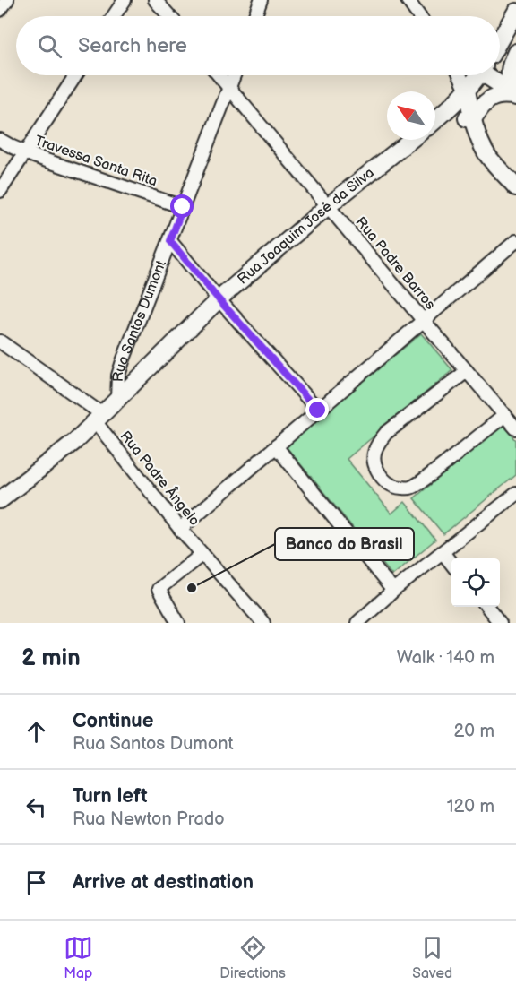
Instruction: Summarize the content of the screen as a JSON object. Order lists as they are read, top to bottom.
{
  "streets": {
    "main road": ["Rua Joaquim José da Silva"],
    "street": [
      "Travessa Santa Rita",
      "Rua Padre Barros",
      "Rua Santos Dumont",
      "Rua Padre Ângelo"
    ]
  },
  "crossings": [
    ["Travessa Santa Rita", "Rua Santos Dumont"],
    ["Rua Joaquim José da Silva", "Rua Padre Barros"],
    ["Rua Joaquim José da Silva", "Rua Santos Dumont"],
    ["Rua Joaquim José da Silva", "Rua Padre Ângelo"],
    ["Rua Padre Barros", "Rua Santos Dumont"]
  ],
  "places": ["Banco do Brasil"],
  "north": "top left",
  "page": {
    "search": "Search here",
    "heading": ["2 min", "Walk · 140 m"],
    "list": [
      ["Continue", "Rua Santos Dumont", "20 m"],
      ["Turn left", "Rua Newton Prado", "120 m"],
      "Arrive at destination"
    ],
    "nav": ["Map", "Directions", "Saved"]
  }
}
